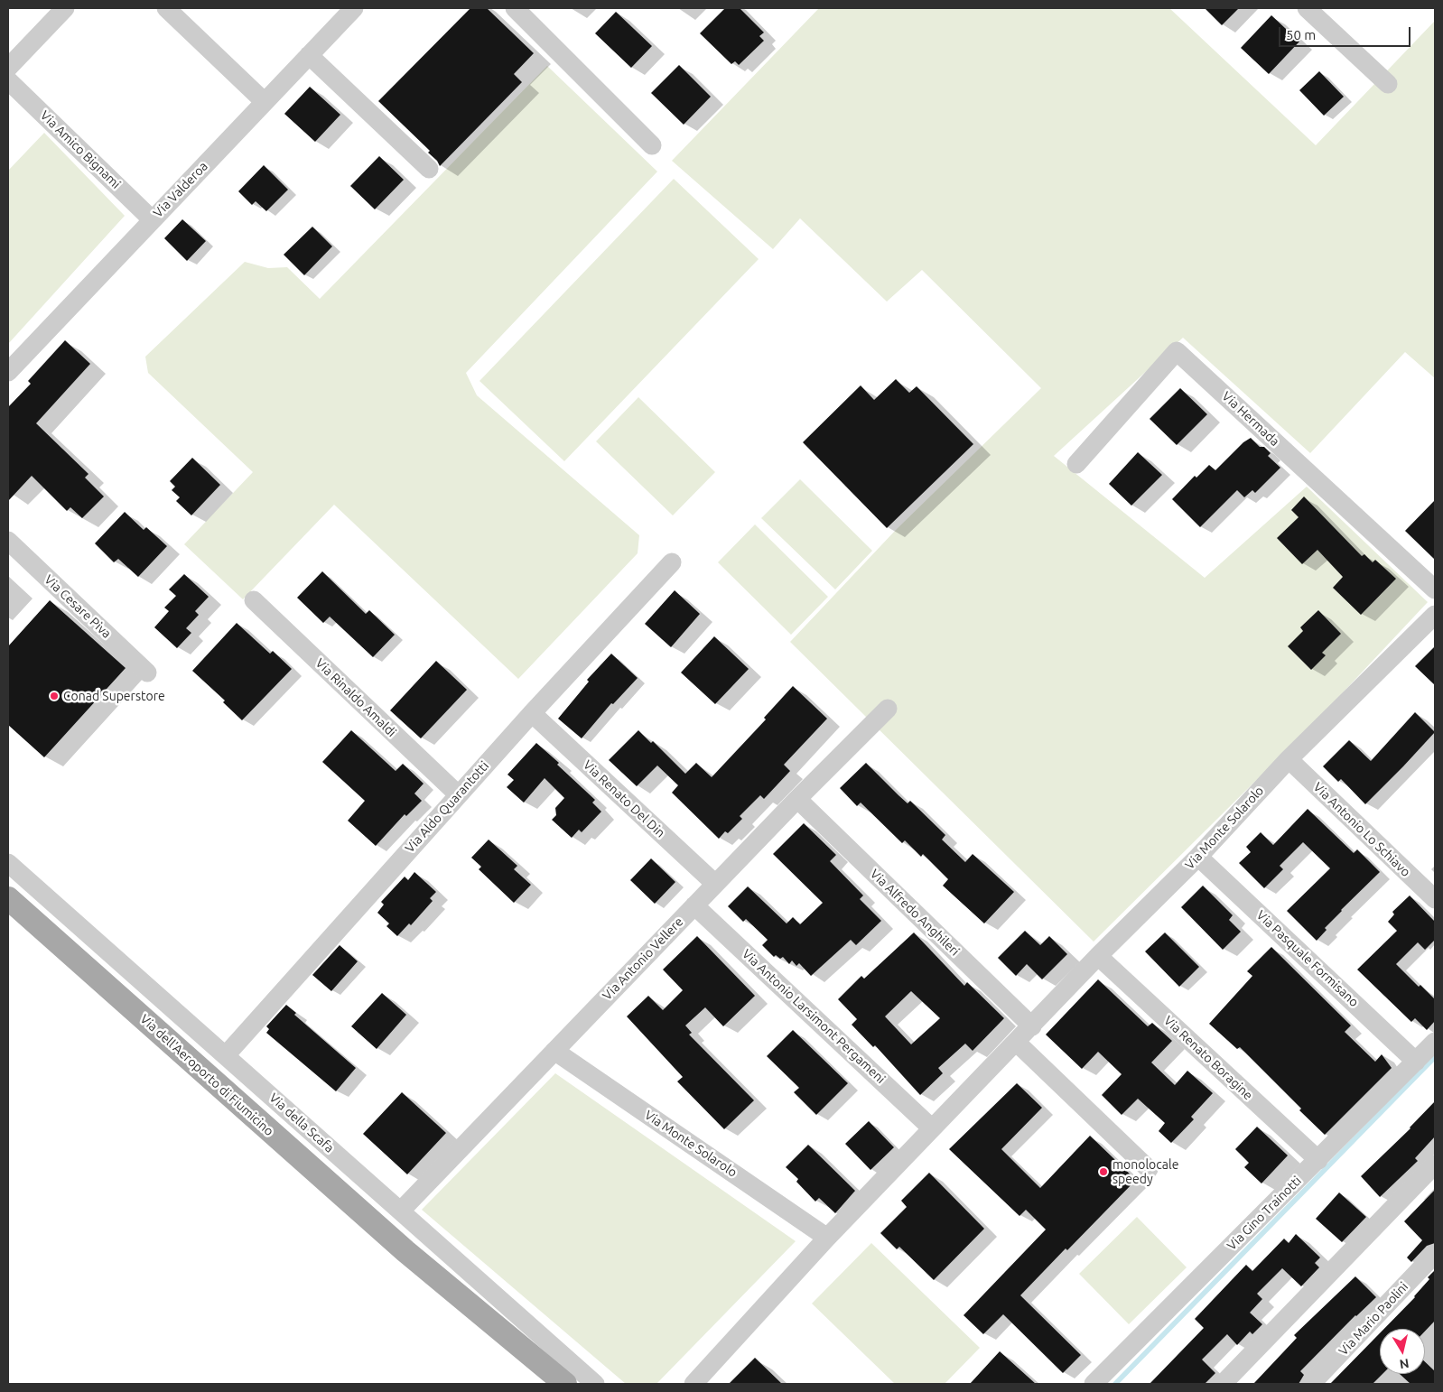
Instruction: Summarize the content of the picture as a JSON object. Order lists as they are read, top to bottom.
{
  "streets": {
    "main road": ["Via dell'Aeroporto di Fiumicino"],
    "street": [
      "Via Amico Bignami",
      "Via Valderoa",
      "Via Hermada",
      "Via Cesare Piva",
      "Via Rinaldo Amaldi",
      "Via Renato Del Din",
      "Via Aldo Quarantotti",
      "Via Monte Solarolo",
      "Via Antonio Lo Schiavo",
      "Via Alfredo Anghileri",
      "Via Antonio Vellere",
      "Via Pasquale Formisano",
      "Via Antonio Larsimont Pergameni",
      "Via Renato Boragine",
      "Via della Scafa",
      "Via Gino Trainotti",
      "Via Mario Paolini"
    ]
  },
  "crossings": [
    ["Via Amico Bignami", "Via Valderoa"],
    ["Via Rinaldo Amaldi", "Via Aldo Quarantotti"],
    ["Via Renato Del Din", "Via Aldo Quarantotti"],
    ["Via Renato Del Din", "Via Antonio Vellere"],
    ["Via Aldo Quarantotti", "Via della Scafa"],
    ["Via Monte Solarolo", "Via Antonio Lo Schiavo"],
    ["Via Monte Solarolo", "Via Alfredo Anghileri"],
    ["Via Monte Solarolo", "Via Antonio Vellere"],
    ["Via Monte Solarolo", "Via Pasquale Formisano"],
    ["Via Monte Solarolo", "Via Antonio Larsimont Pergameni"],
    ["Via Monte Solarolo", "Via Renato Boragine"],
    ["Via Alfredo Anghileri", "Via Antonio Vellere"],
    ["Via Antonio Vellere", "Via Antonio Larsimont Pergameni"],
    ["Via Antonio Vellere", "Via della Scafa"],
    ["Via Pasquale Formisano", "Via Gino Trainotti"],
    ["Via Renato Boragine", "Via Gino Trainotti"]
  ],
  "places": ["Conad Superstore", "monolocale speedy"],
  "scale_bar": "50 m",
  "north": "bottom"
}
